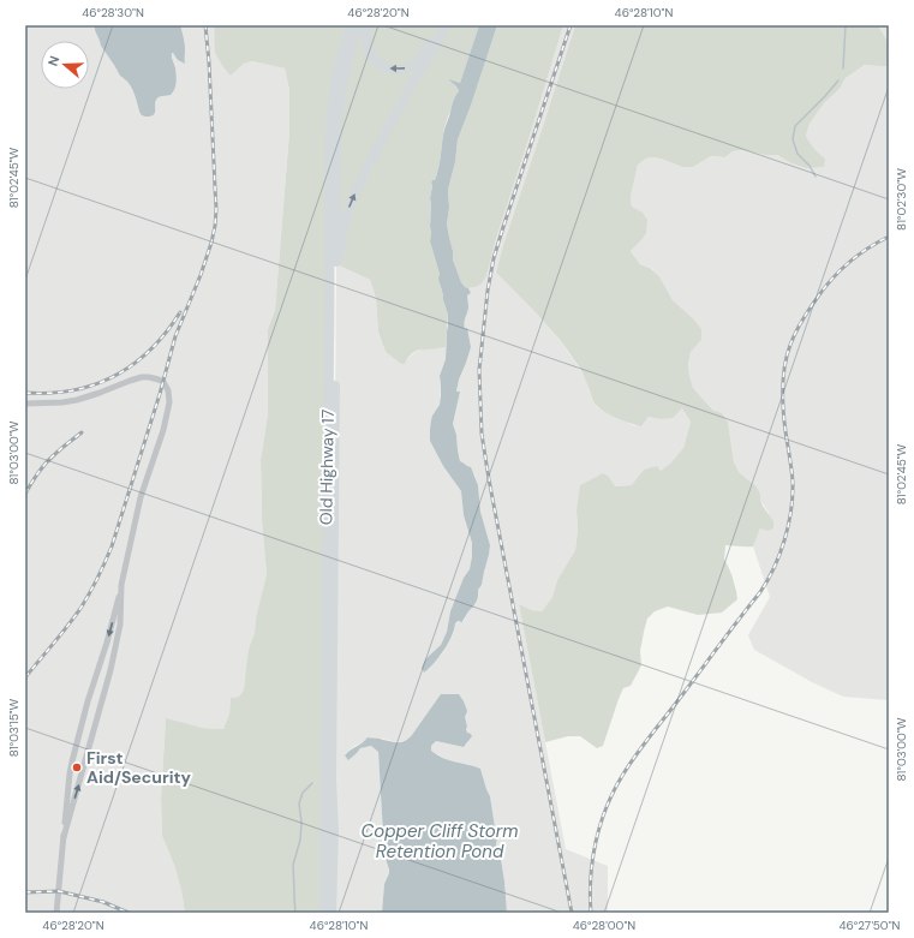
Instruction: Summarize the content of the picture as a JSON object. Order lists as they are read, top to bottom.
{
  "streets": {
    "main road": ["Old Highway 17"]
  },
  "water": ["Copper Cliff Storm Retention Pond"],
  "places": ["First Aid/Security"],
  "north": "left",
  "coordinates": [
    "46°28'30\"N",
    "46°28'20\"N",
    "46°28'10\"N",
    "81°02'45\"W",
    "81°02'30\"W",
    "81°03'00\"W",
    "81°03'15\"W",
    "46°28'00\"N",
    "46°27'50\"N"
  ]
}
